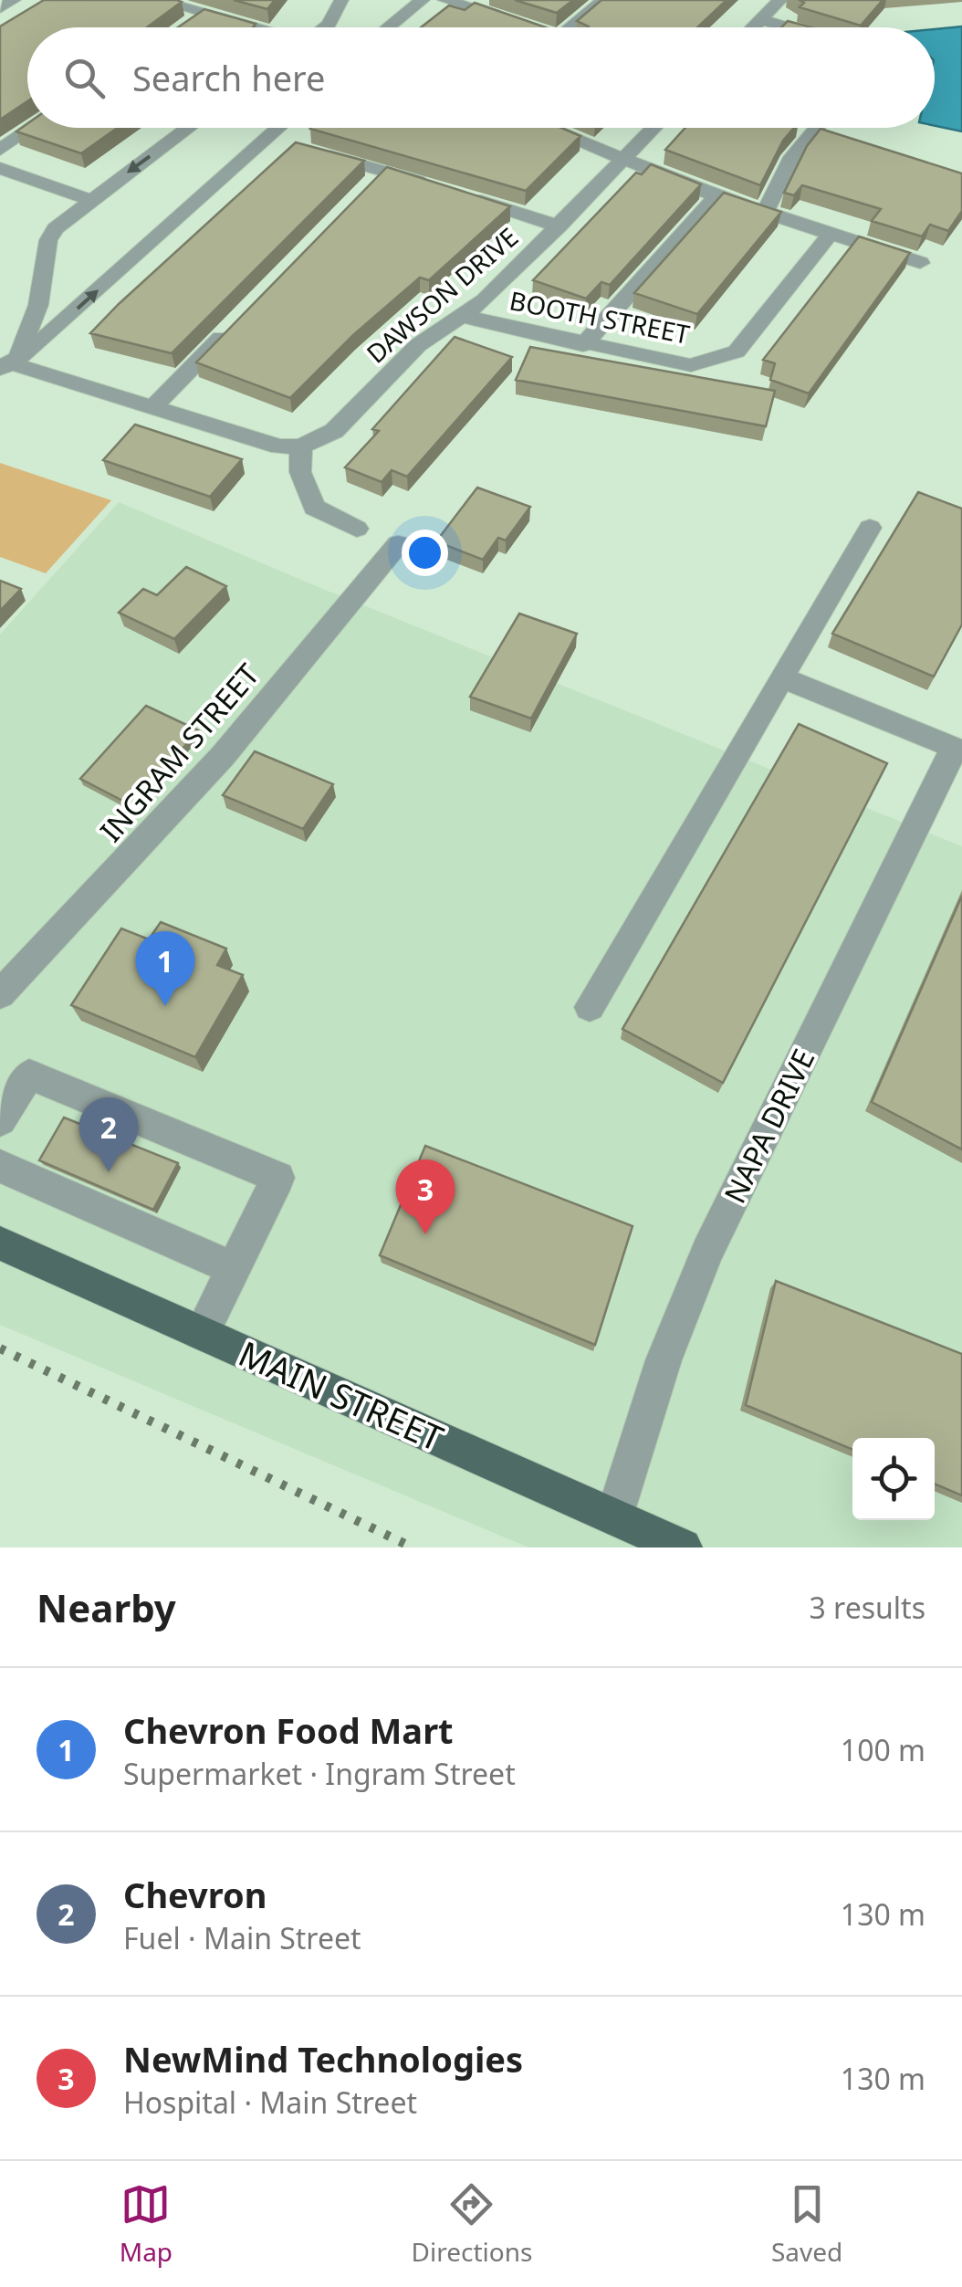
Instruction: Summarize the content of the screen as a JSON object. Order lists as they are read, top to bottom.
{
  "streets": {
    "main road": ["MAIN STREET"],
    "street": [
      "DAWSON DRIVE",
      "BOOTH STREET",
      "INGRAM STREET",
      "NAPA DRIVE"
    ]
  },
  "crossings": [
    ["DAWSON DRIVE", "BOOTH STREET"],
    ["NAPA DRIVE", "MAIN STREET"]
  ],
  "page": {
    "search": "Search here",
    "pins": ["1", "2", "3"],
    "heading": ["Nearby", "3 results"],
    "list": [
      {
        "mark": "1",
        "name": "Chevron Food Mart",
        "note": "Supermarket · Ingram Street",
        "value": "100 m"
      },
      {
        "mark": "2",
        "name": "Chevron",
        "note": "Fuel · Main Street",
        "value": "130 m"
      },
      {
        "mark": "3",
        "name": "NewMind Technologies",
        "note": "Hospital · Main Street",
        "value": "130 m"
      }
    ],
    "nav": ["Map", "Directions", "Saved"]
  }
}
